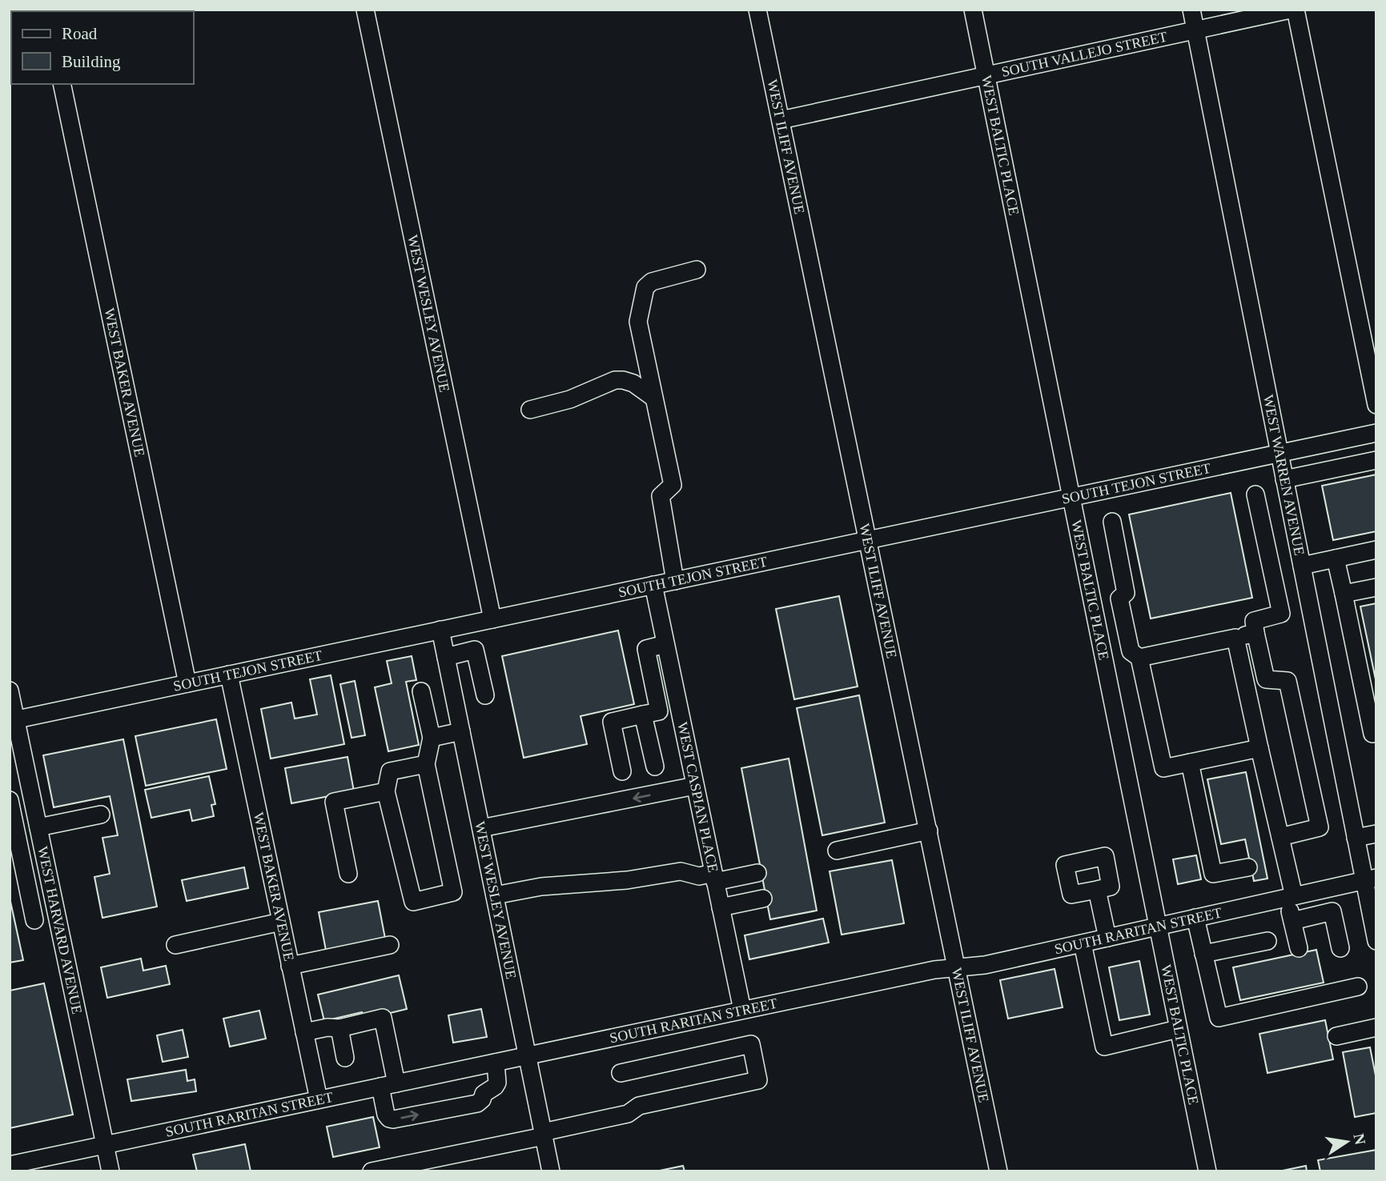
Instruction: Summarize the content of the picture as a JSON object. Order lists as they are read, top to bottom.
{
  "streets": {
    "street": [
      "SOUTH VALLEJO STREET",
      "WEST BALTIC PLACE",
      "WEST ILIFF AVENUE",
      "WEST WESLEY AVENUE",
      "WEST BAKER AVENUE",
      "WEST WARREN AVENUE",
      "SOUTH TEJON STREET",
      "WEST CASPIAN PLACE",
      "WEST HARVARD AVENUE",
      "SOUTH RARITAN STREET"
    ]
  },
  "crossings": [
    ["SOUTH VALLEJO STREET", "WEST BALTIC PLACE"],
    ["SOUTH VALLEJO STREET", "WEST ILIFF AVENUE"],
    ["SOUTH VALLEJO STREET", "WEST WARREN AVENUE"],
    ["WEST BALTIC PLACE", "SOUTH TEJON STREET"],
    ["WEST BALTIC PLACE", "SOUTH RARITAN STREET"],
    ["WEST ILIFF AVENUE", "SOUTH TEJON STREET"],
    ["WEST ILIFF AVENUE", "SOUTH RARITAN STREET"],
    ["WEST WESLEY AVENUE", "SOUTH TEJON STREET"],
    ["WEST WESLEY AVENUE", "SOUTH RARITAN STREET"],
    ["WEST BAKER AVENUE", "SOUTH TEJON STREET"],
    ["WEST BAKER AVENUE", "SOUTH RARITAN STREET"],
    ["WEST WARREN AVENUE", "SOUTH TEJON STREET"],
    ["WEST WARREN AVENUE", "SOUTH RARITAN STREET"],
    ["SOUTH TEJON STREET", "WEST CASPIAN PLACE"],
    ["SOUTH TEJON STREET", "WEST HARVARD AVENUE"],
    ["WEST CASPIAN PLACE", "SOUTH RARITAN STREET"],
    ["WEST HARVARD AVENUE", "SOUTH RARITAN STREET"]
  ],
  "legend": ["Road", "Building"],
  "north": "right"
}
